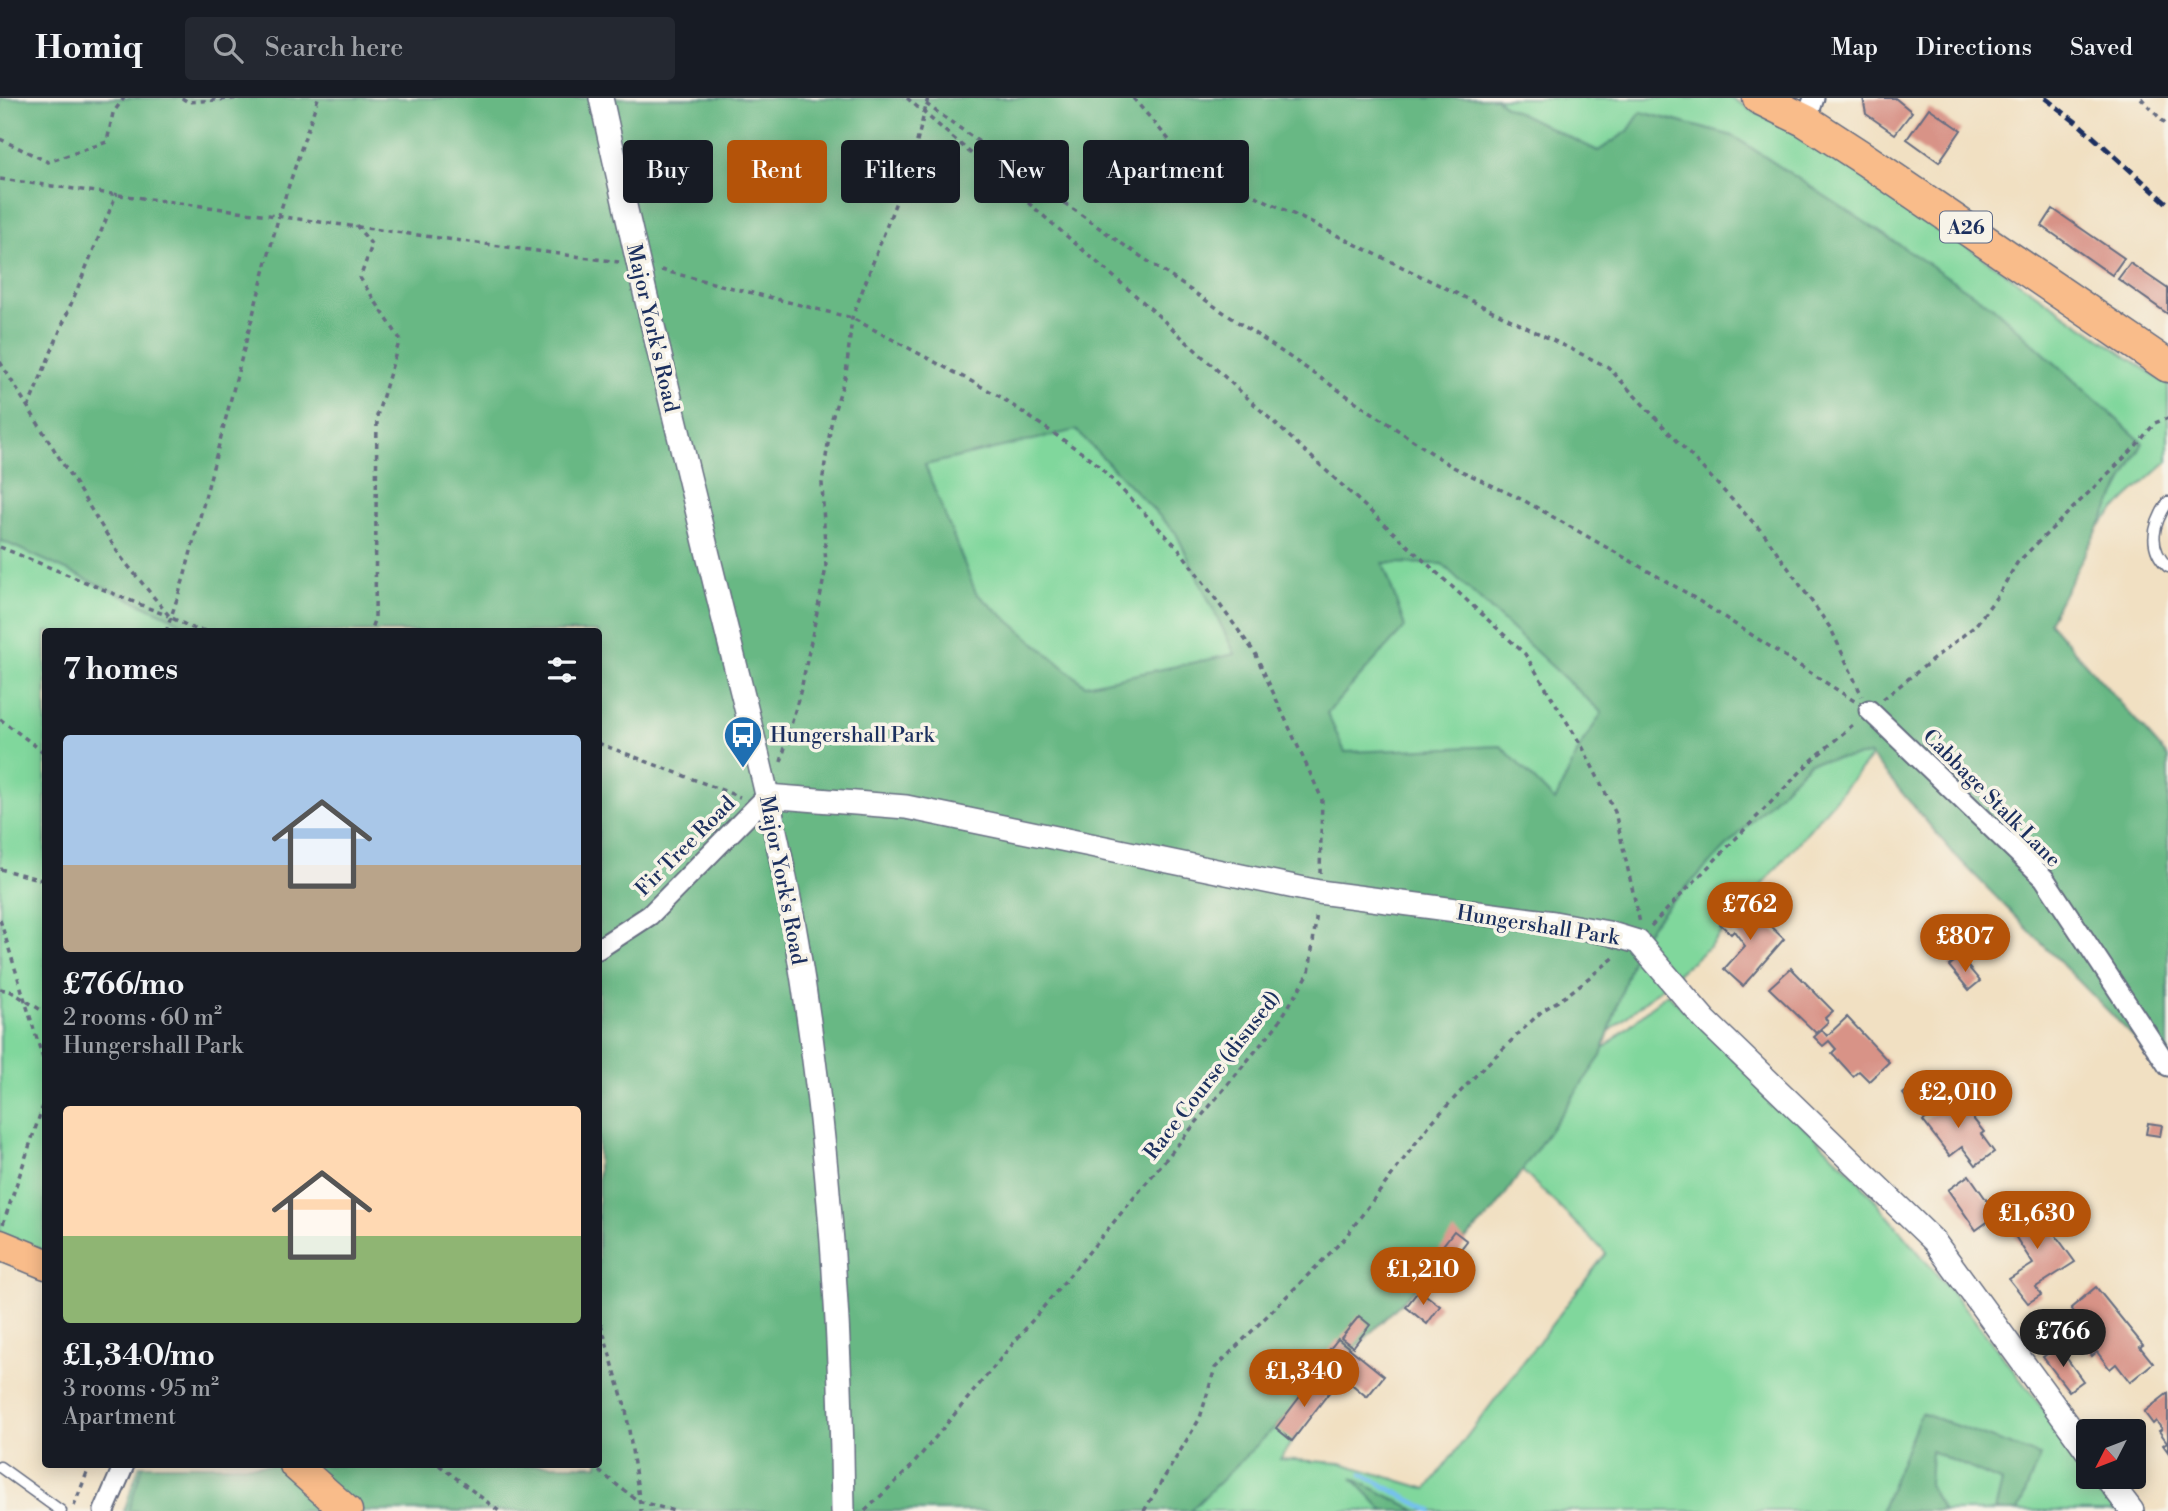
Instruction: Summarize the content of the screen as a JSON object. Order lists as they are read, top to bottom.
{
  "streets": {
    "highway": ["A26"],
    "street": [
      "Major York's Road",
      "Cabbage Stalk Lane",
      "Fir Tree Road",
      "Hungershall Park"
    ],
    "path": ["Race Course (disused)"]
  },
  "crossings": [
    ["Major York's Road", "Fir Tree Road"],
    ["Major York's Road", "Hungershall Park"],
    ["Major York's Road", "Race Course (disused)"],
    ["Fir Tree Road", "Hungershall Park"],
    ["Hungershall Park", "Race Course (disused)"]
  ],
  "places": {
    "bus stop": ["Hungershall Park"]
  },
  "north": "bottom left",
  "page": {
    "header": "Homiq",
    "search": "Search here",
    "nav": ["Map", "Directions", "Saved"],
    "chip": [
      "Buy",
      "Rent",
      "Filters",
      "New",
      "Apartment"
    ],
    "heading": "7 homes",
    "list": [
      {
        "name": "£766/mo",
        "note": "2 rooms · 60 m² · Hungershall Park"
      },
      {
        "name": "£1,340/mo",
        "note": "3 rooms · 95 m² · Apartment"
      }
    ],
    "price": [
      "£762",
      "£807",
      "£2,010",
      "£1,630",
      "£1,210",
      "£766",
      "£1,340"
    ]
  }
}
